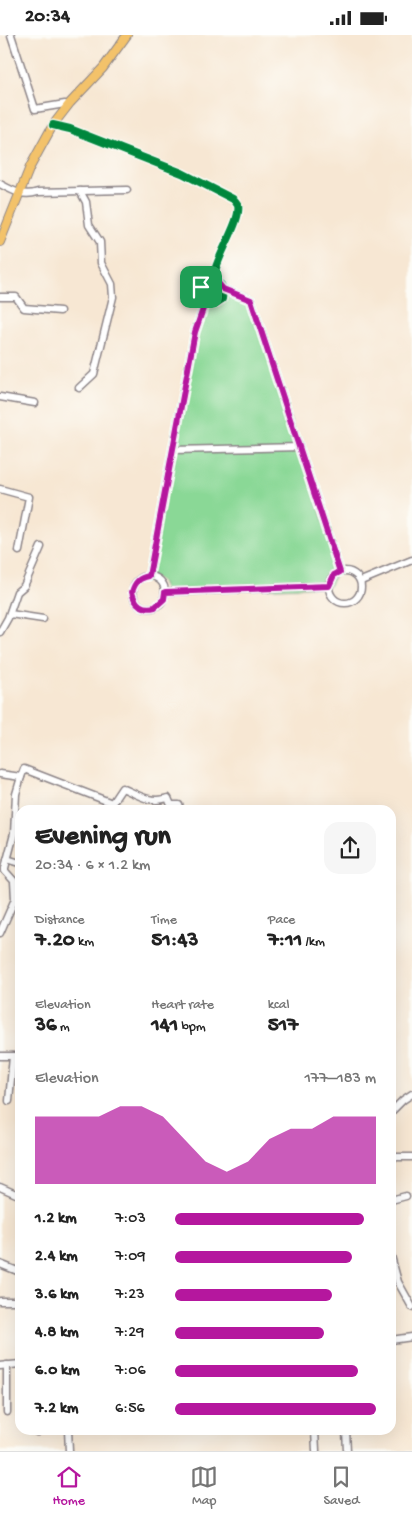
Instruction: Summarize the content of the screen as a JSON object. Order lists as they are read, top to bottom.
{
  "page": {
    "status": "20:34",
    "heading": ["Evening run", "20:34 · 6 × 1.2 km"],
    "stats": [
      ["Distance", "7.20 km"],
      ["Time", "51:43"],
      ["Pace", "7:11 /km"],
      ["Elevation", "36 m"],
      ["Heart rate", "141 bpm"],
      ["kcal", "517"]
    ],
    "chart": ["Elevation", "177–183 m"],
    "list": [
      {
        "name": "1.2 km",
        "note": "7:03"
      },
      {
        "name": "2.4 km",
        "note": "7:09"
      },
      {
        "name": "3.6 km",
        "note": "7:23"
      },
      {
        "name": "4.8 km",
        "note": "7:29"
      },
      {
        "name": "6.0 km",
        "note": "7:06"
      },
      {
        "name": "7.2 km",
        "note": "6:56"
      }
    ],
    "tabs": ["Home", "Map", "Saved"]
  }
}
